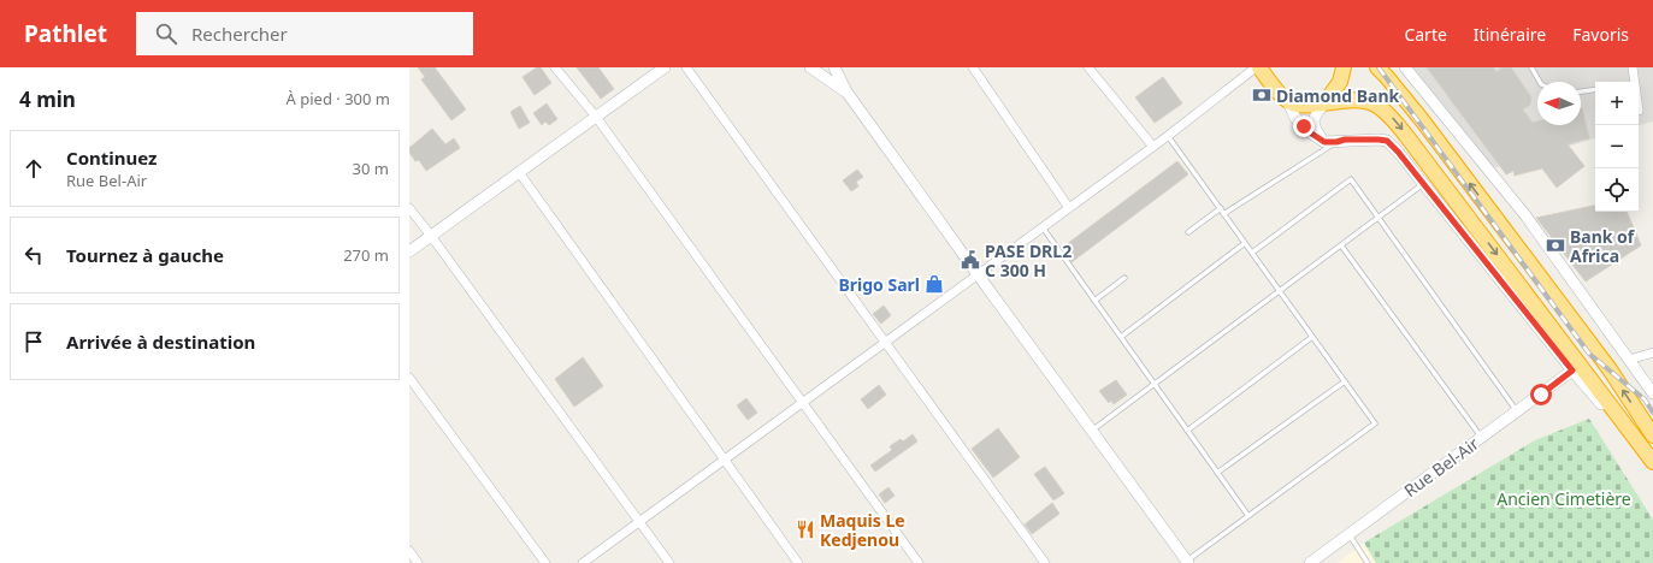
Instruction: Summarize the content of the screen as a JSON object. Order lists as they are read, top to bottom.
{
  "streets": {
    "street": ["Rue Bel-Air"]
  },
  "parks": ["Ancien Cimetière"],
  "places": {
    "bank": ["Diamond Bank", "Bank of Africa"],
    "public building": ["PASE DRL2 C 300 H"],
    "shop": ["Brigo Sarl"],
    "restaurant": ["Maquis Le Kedjenou"]
  },
  "north": "left",
  "page": {
    "header": "Pathlet",
    "search": "Rechercher",
    "nav": ["Carte", "Itinéraire", "Favoris"],
    "heading": ["4 min", "À pied · 300 m"],
    "map_buttons": ["+", "−"],
    "list": [
      ["Continuez", "Rue Bel-Air", "30 m"],
      ["Tournez à gauche", "270 m"],
      "Arrivée à destination"
    ]
  }
}
